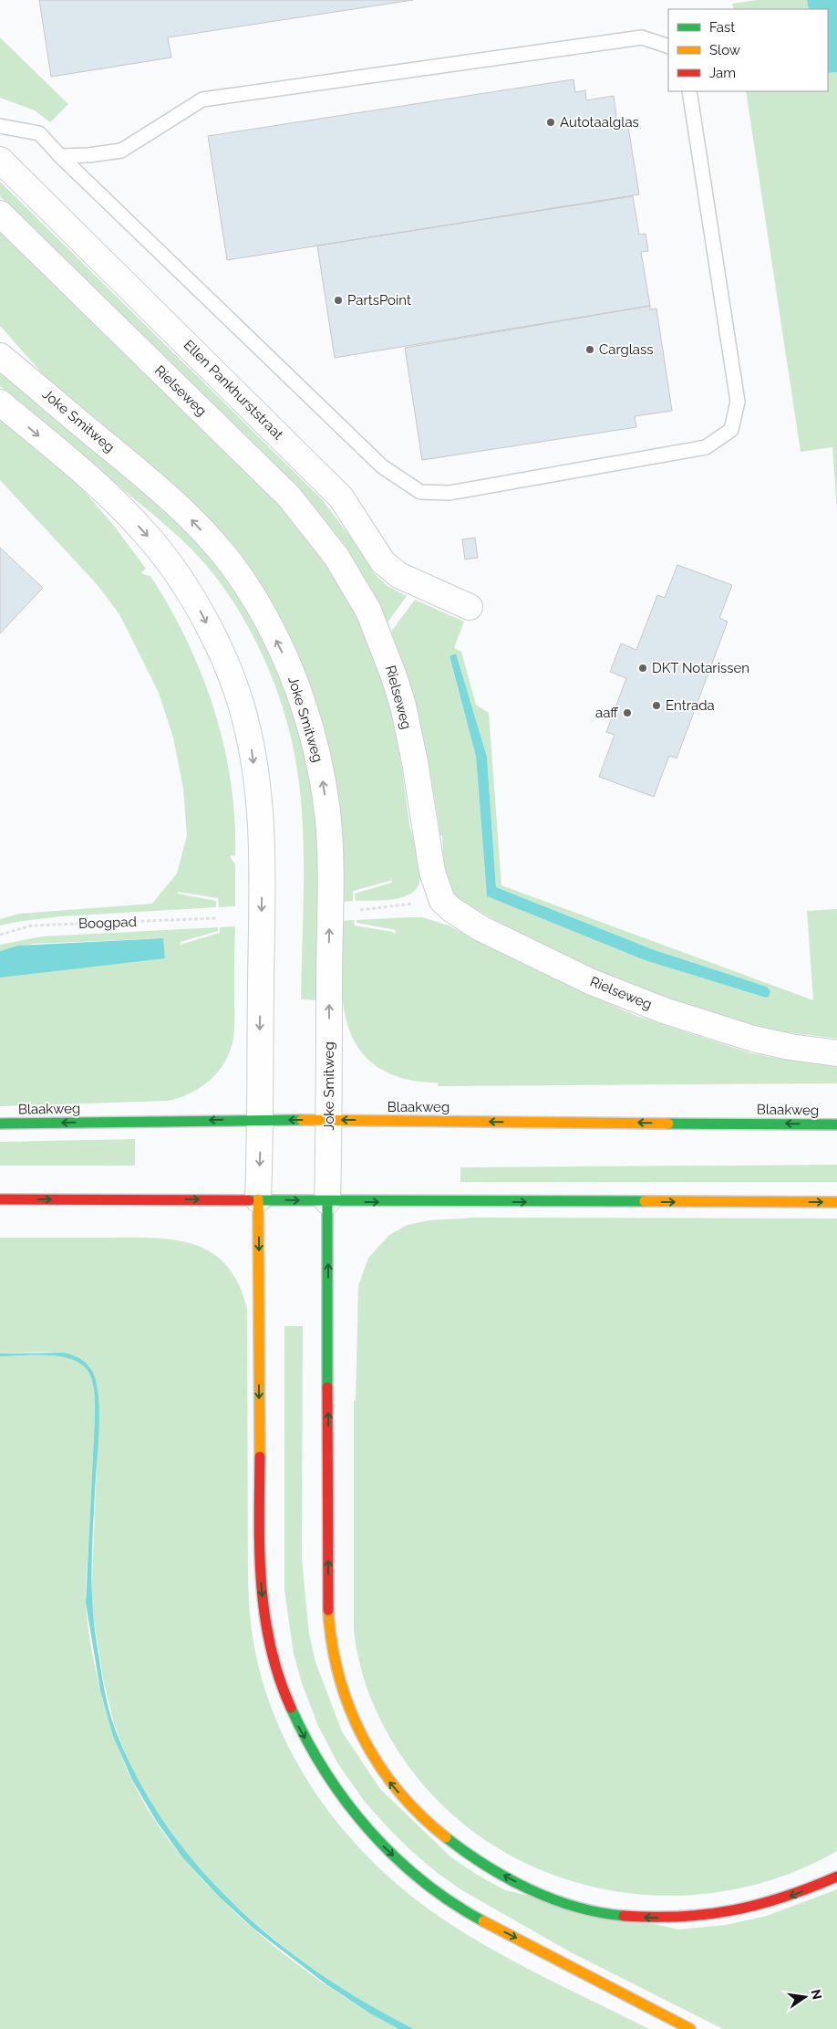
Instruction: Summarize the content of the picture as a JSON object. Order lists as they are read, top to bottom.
{
  "streets": {
    "main road": ["Blaakweg"],
    "street": ["Ellen Pankhurststraat", "Rielseweg", "Joke Smitweg"],
    "path": ["Boogpad"]
  },
  "crossings": [
    ["Joke Smitweg", "Blaakweg"]
  ],
  "places": [
    "Autotaalglas",
    "PartsPoint",
    "Carglass",
    "DKT Notarissen",
    "Entrada",
    "aaff"
  ],
  "legend": ["Fast", "Slow", "Jam"],
  "north": "right"
}
